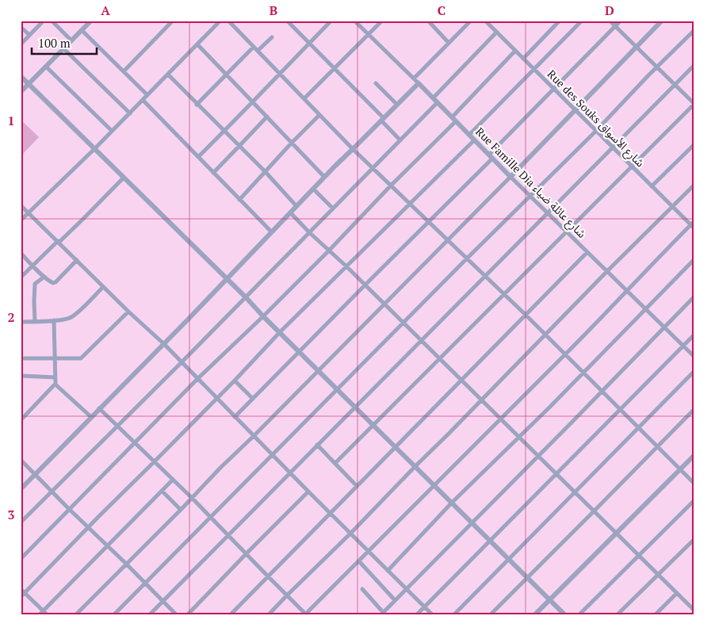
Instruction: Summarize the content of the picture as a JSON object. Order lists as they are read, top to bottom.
{
  "streets": {
    "street": ["Rue des Souks شارع الأسواق", "Rue Famille Dia شارع عائلة ضياء"]
  },
  "scale_bar": "100 m",
  "grid": {
    "columns": [
      "A",
      "B",
      "C",
      "D"
    ],
    "rows": ["1", "2", "3"]
  }
}
